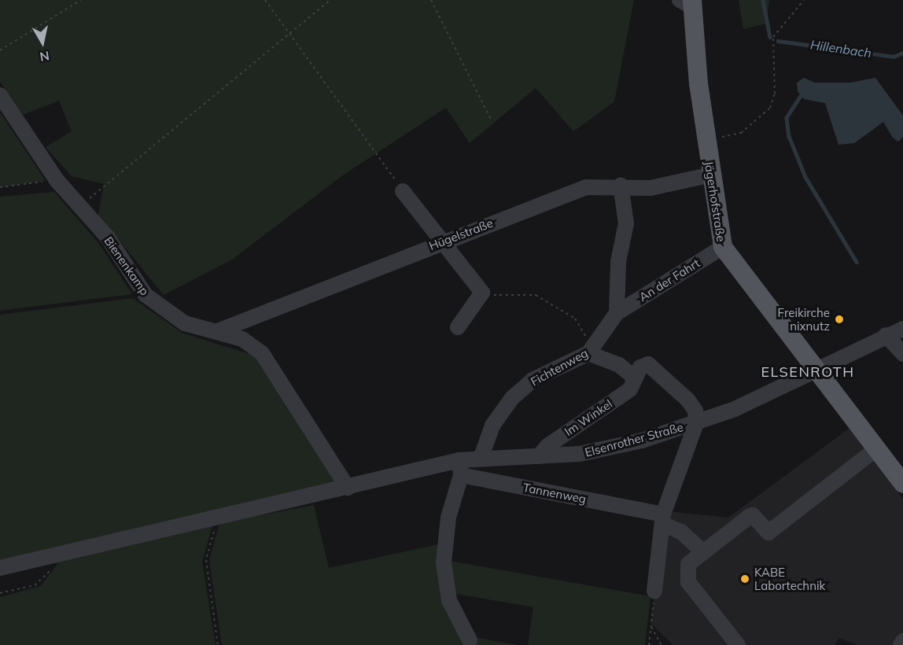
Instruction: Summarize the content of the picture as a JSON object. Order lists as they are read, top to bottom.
{
  "streets": {
    "main road": ["Jägerhofstraße"],
    "street": [
      "Hügelstraße",
      "Bienenkamp",
      "An der Fahrt",
      "Fichtenweg",
      "Im Winkel",
      "Elsenrother Straße",
      "Tannenweg"
    ]
  },
  "crossings": [
    ["Jägerhofstraße", "Hügelstraße"],
    ["Jägerhofstraße", "An der Fahrt"],
    ["Jägerhofstraße", "Elsenrother Straße"],
    ["Hügelstraße", "Bienenkamp"],
    ["Bienenkamp", "Elsenrother Straße"],
    ["An der Fahrt", "Fichtenweg"],
    ["Fichtenweg", "Elsenrother Straße"],
    ["Im Winkel", "Elsenrother Straße"],
    ["Elsenrother Straße", "Tannenweg"]
  ],
  "districts": ["ELSENROTH"],
  "water": ["Hillenbach"],
  "places": ["Freikirche nixnutz", "KABE Labortechnik"],
  "north": "bottom"
}
